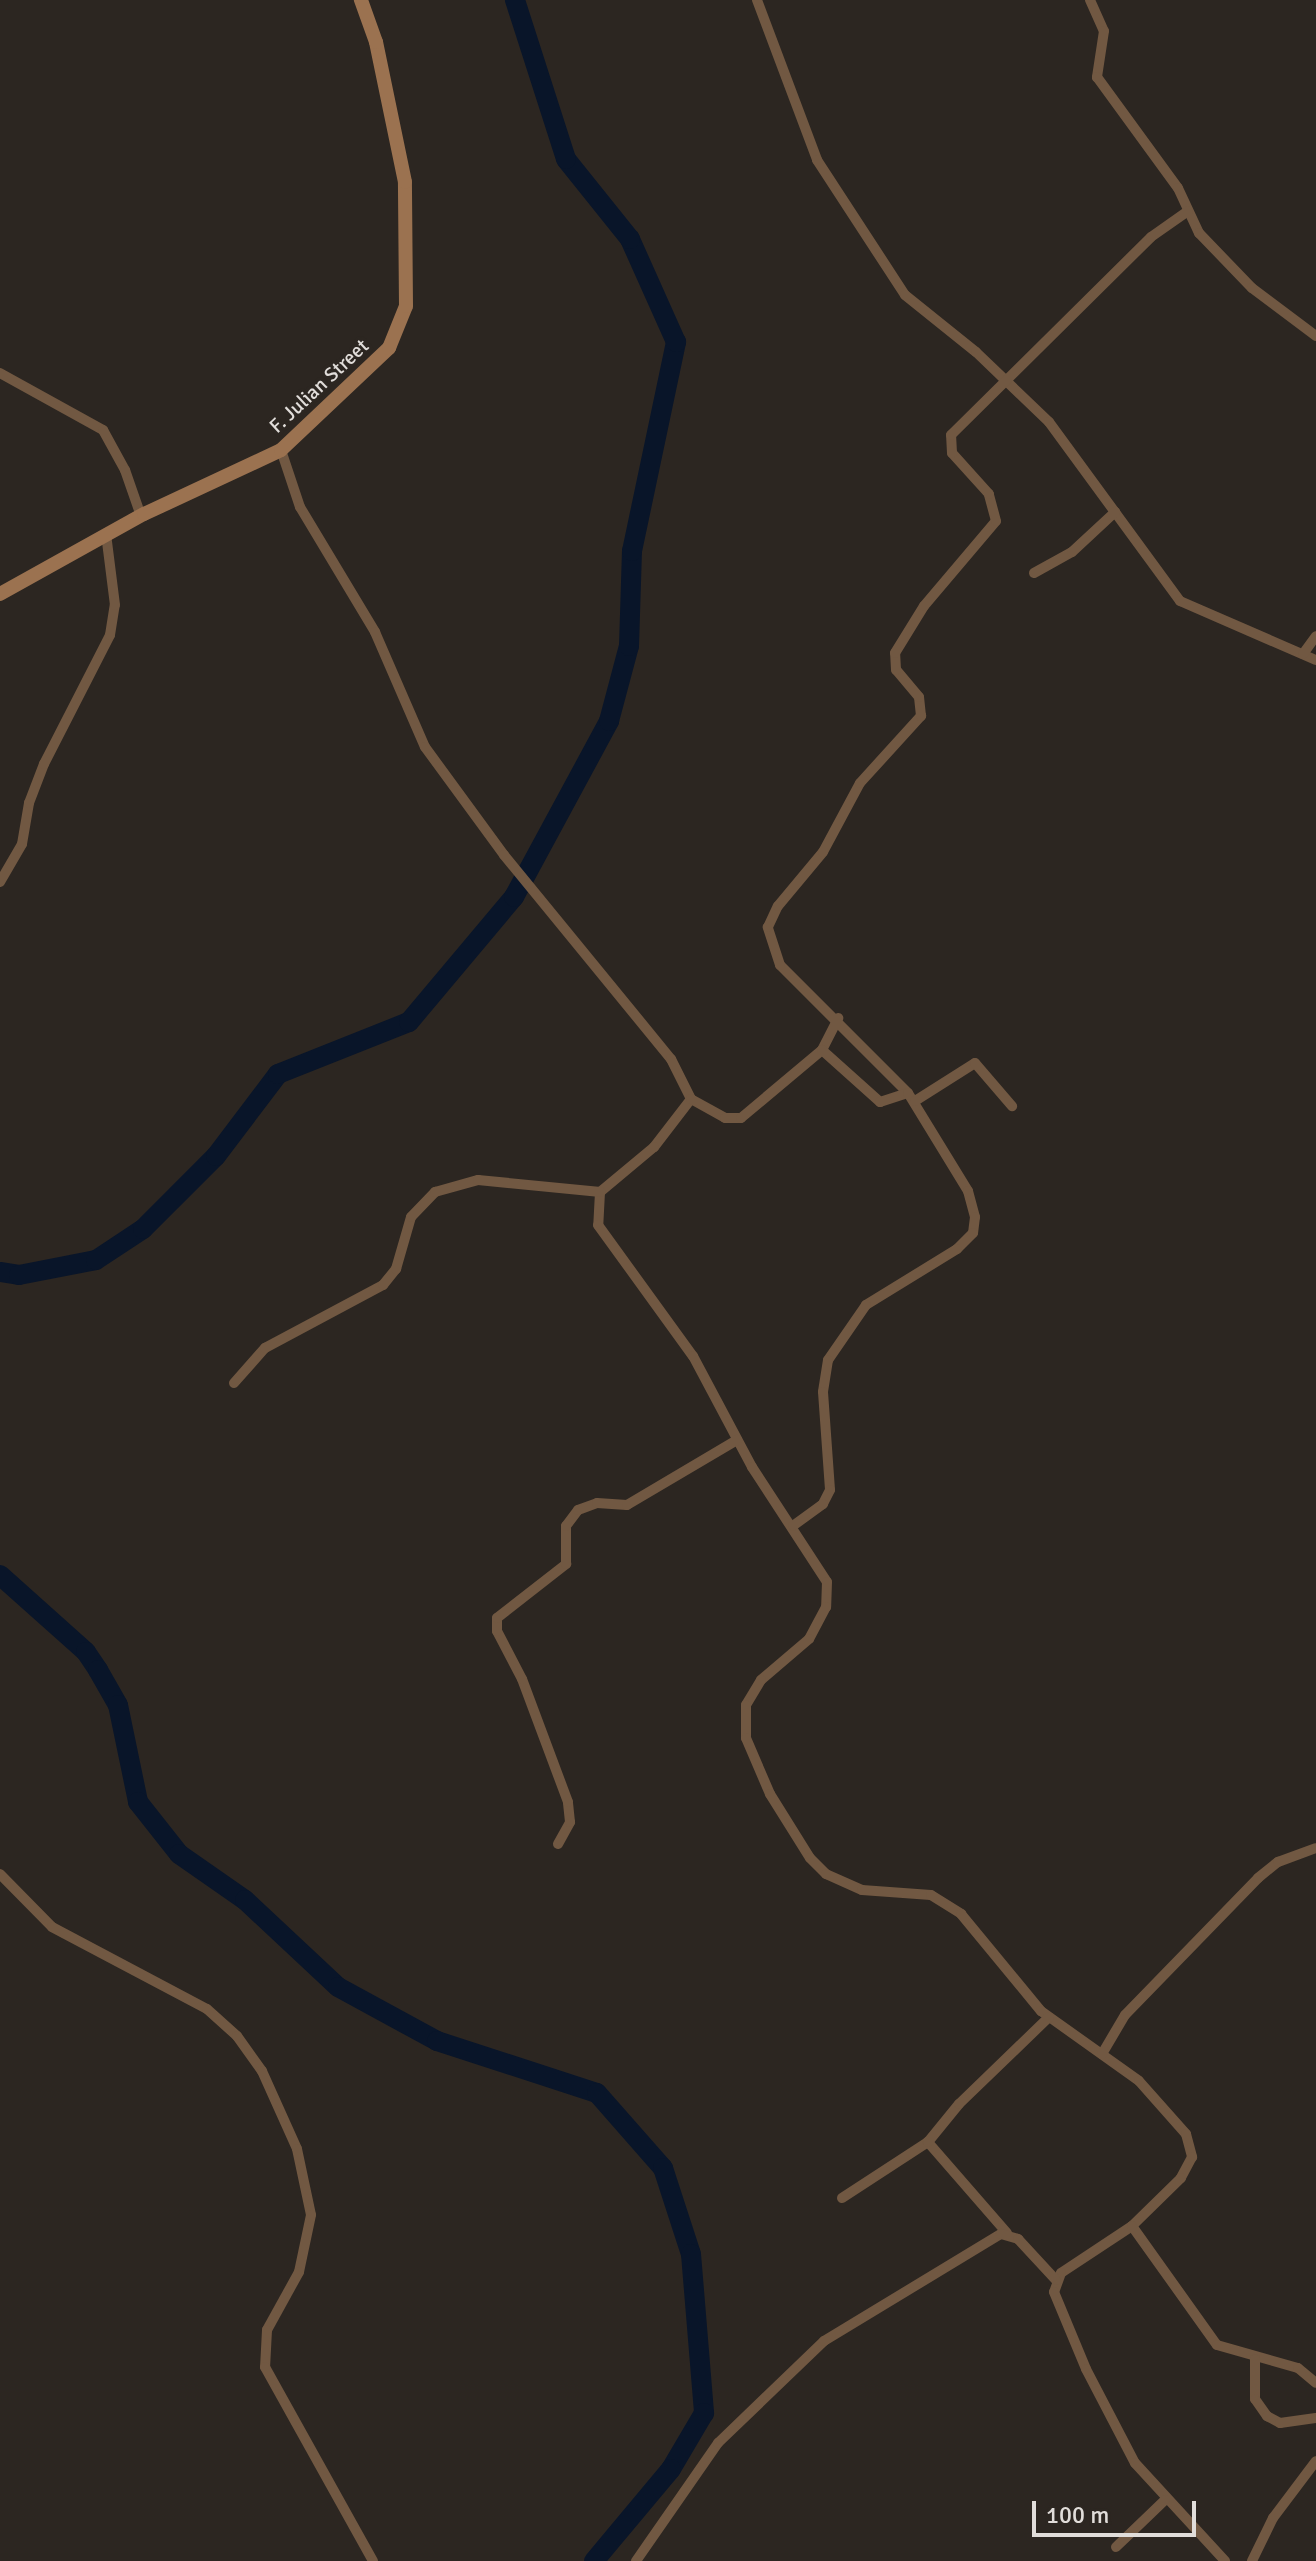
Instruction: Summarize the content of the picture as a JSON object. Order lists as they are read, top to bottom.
{
  "streets": {
    "street": ["F. Julian Street"]
  },
  "scale_bar": "100 m"
}
